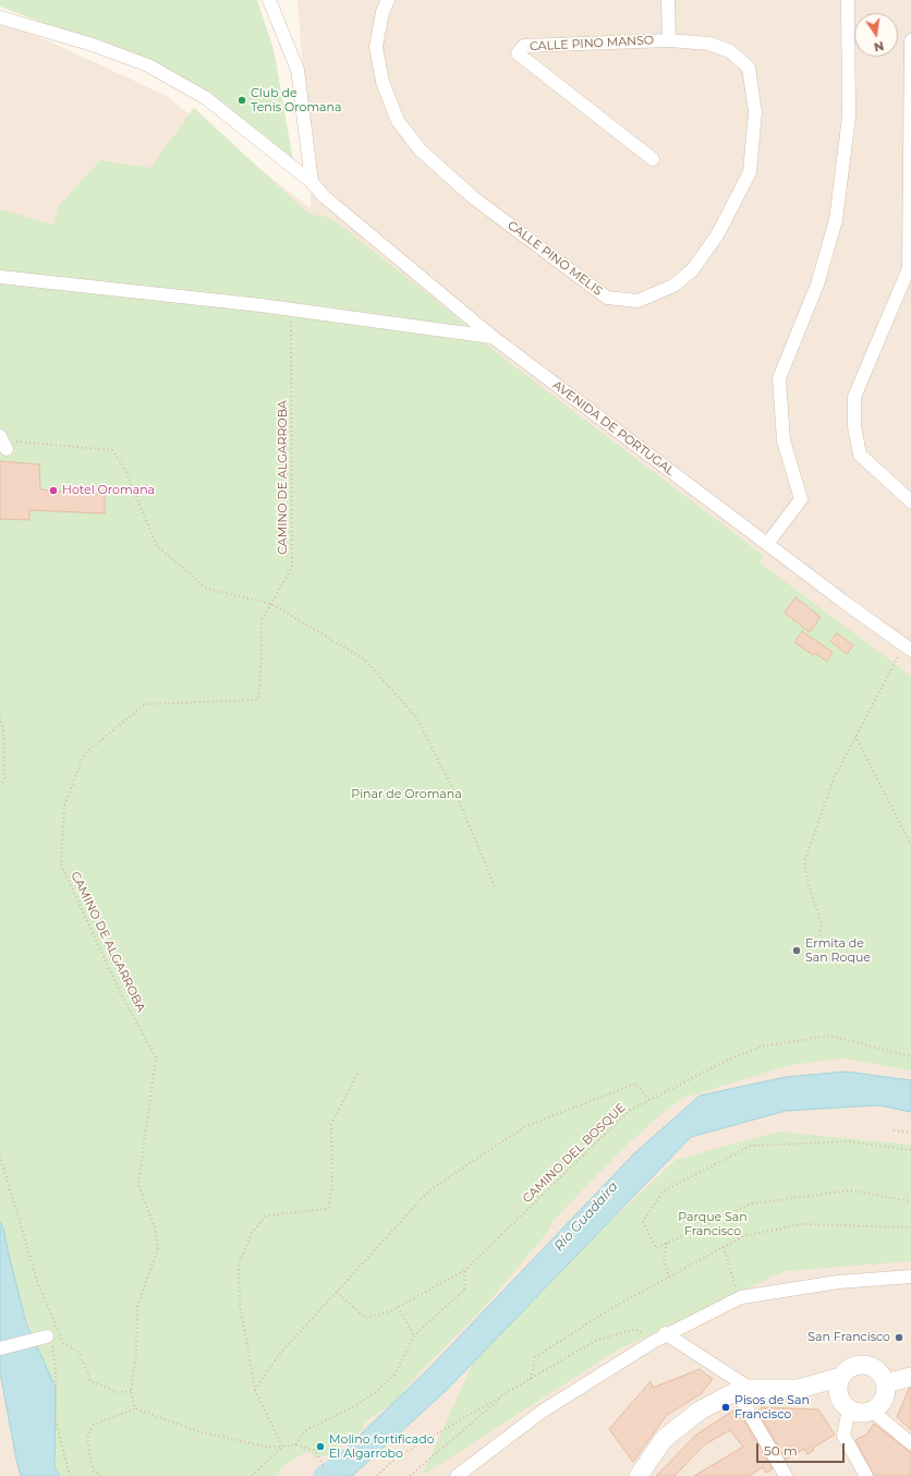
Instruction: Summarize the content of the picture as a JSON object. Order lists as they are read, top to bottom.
{
  "streets": {
    "street": ["CALLE PINO MANSO", "CALLE PINO MELIS", "AVENIDA DE PORTUGAL"],
    "path": ["CAMINO DE ALGARROBA", "CAMINO DEL BOSQUE"]
  },
  "crossings": [
    ["CALLE PINO MANSO", "CALLE PINO MELIS"]
  ],
  "water": ["Río Guadaíra"],
  "parks": ["Pinar de Oromana", "Parque San Francisco"],
  "places": [
    "Club de Tenis Oromana",
    "Hotel Oromana",
    "Ermita de San Roque",
    "San Francisco",
    "Pisos de San Francisco",
    "Molino fortificado El Algarrobo"
  ],
  "scale_bar": "50 m",
  "north": "bottom"
}
